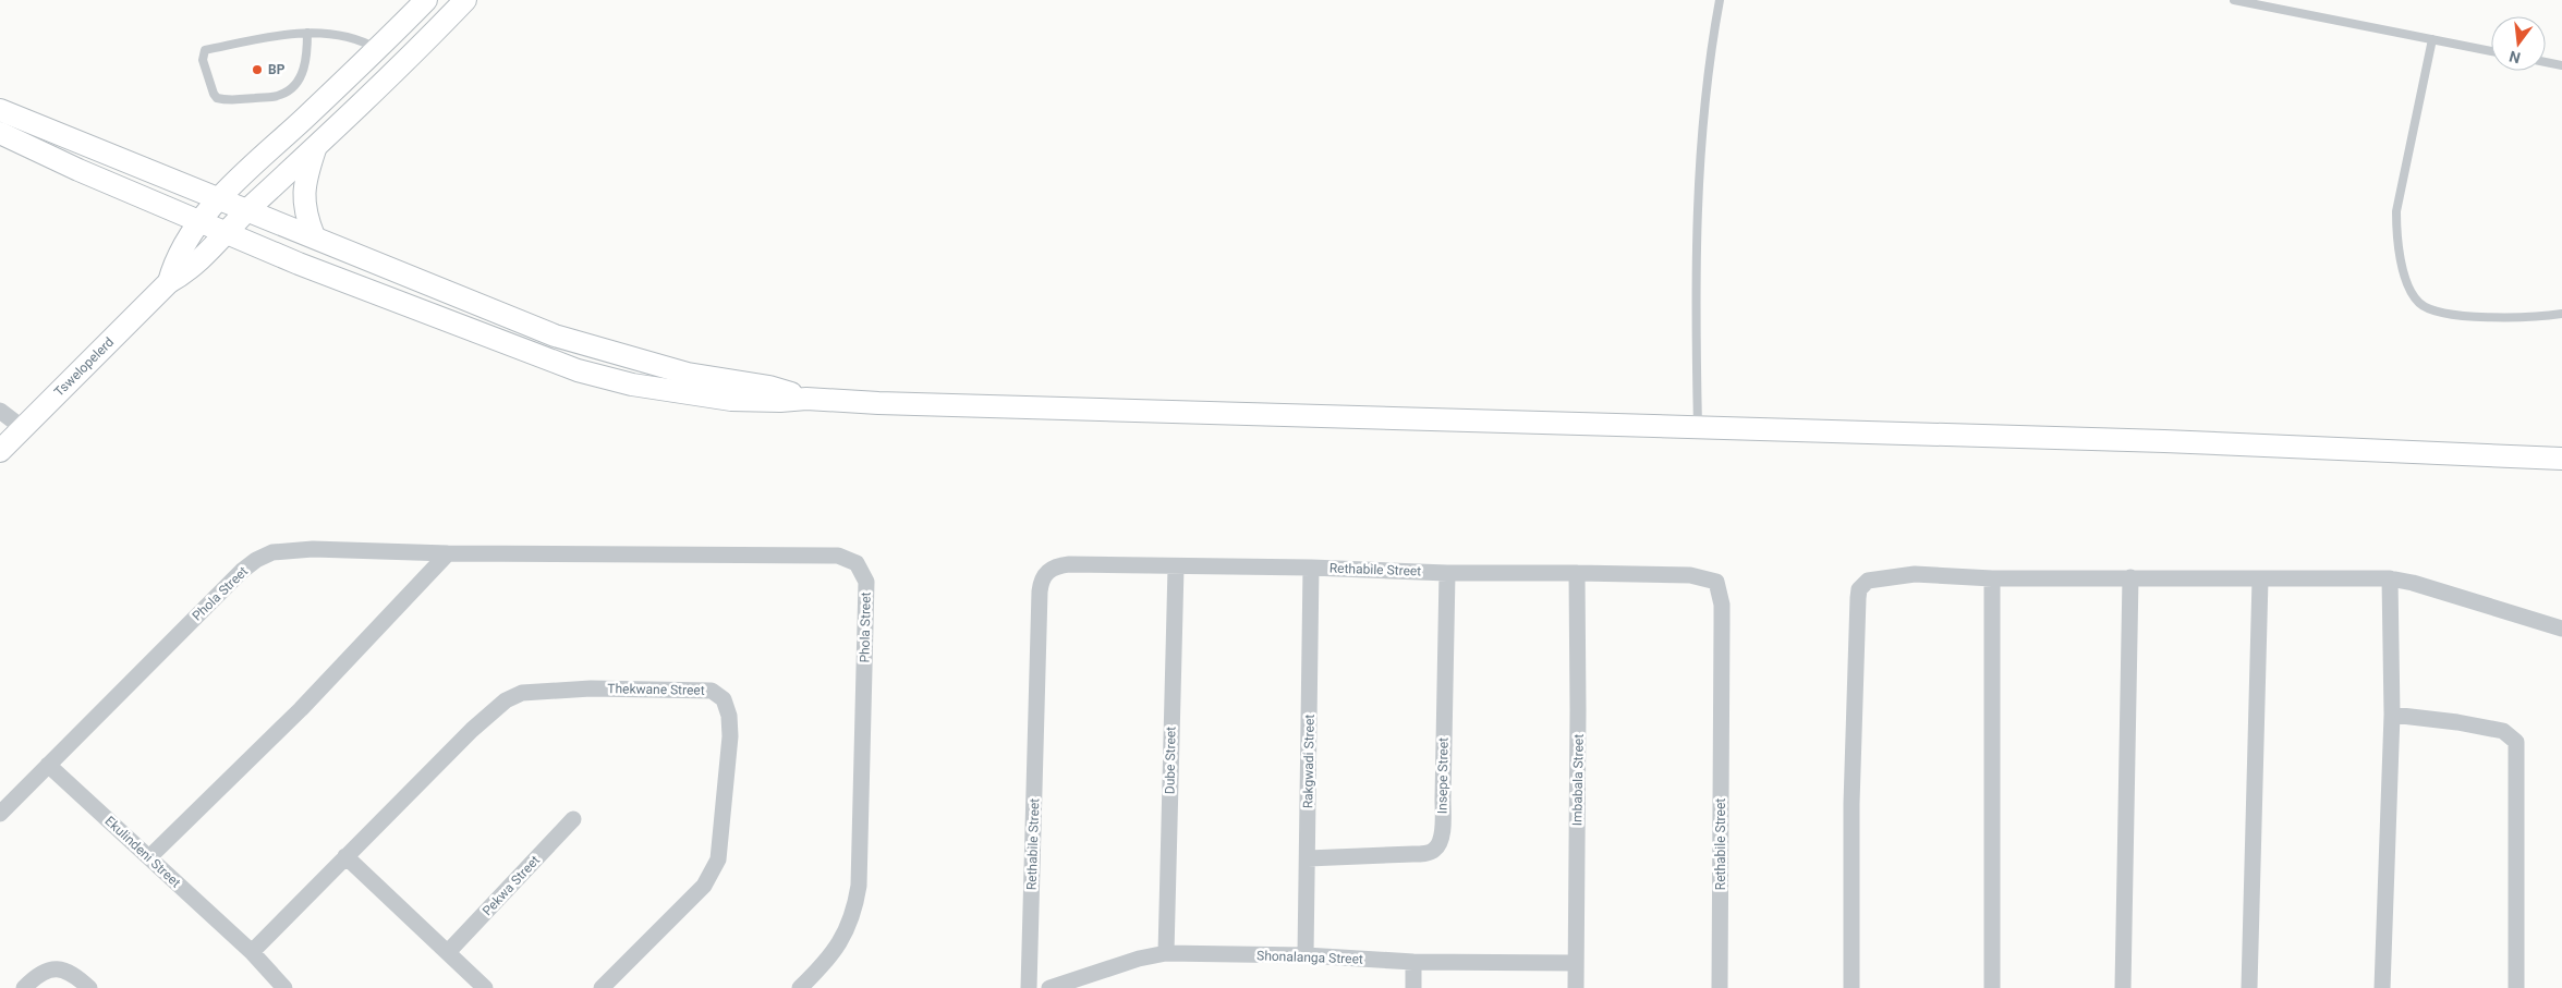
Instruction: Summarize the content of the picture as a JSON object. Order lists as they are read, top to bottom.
{
  "streets": {
    "main road": ["Tswelopelerd"],
    "street": [
      "Rethabile Street",
      "Phola Street",
      "Thekwane Street",
      "Dube Street",
      "Rakgwadi Street",
      "Insepe Street",
      "Imbabala Street",
      "Ekulindeni Street",
      "Pekwa Street",
      "Shonalanga Street"
    ]
  },
  "crossings": [
    ["Rethabile Street", "Dube Street"],
    ["Rethabile Street", "Rakgwadi Street"],
    ["Rethabile Street", "Insepe Street"],
    ["Rethabile Street", "Imbabala Street"],
    ["Phola Street", "Ekulindeni Street"],
    ["Thekwane Street", "Ekulindeni Street"],
    ["Dube Street", "Shonalanga Street"],
    ["Rakgwadi Street", "Insepe Street"],
    ["Rakgwadi Street", "Shonalanga Street"],
    ["Imbabala Street", "Shonalanga Street"]
  ],
  "places": ["BP"],
  "north": "bottom"
}
